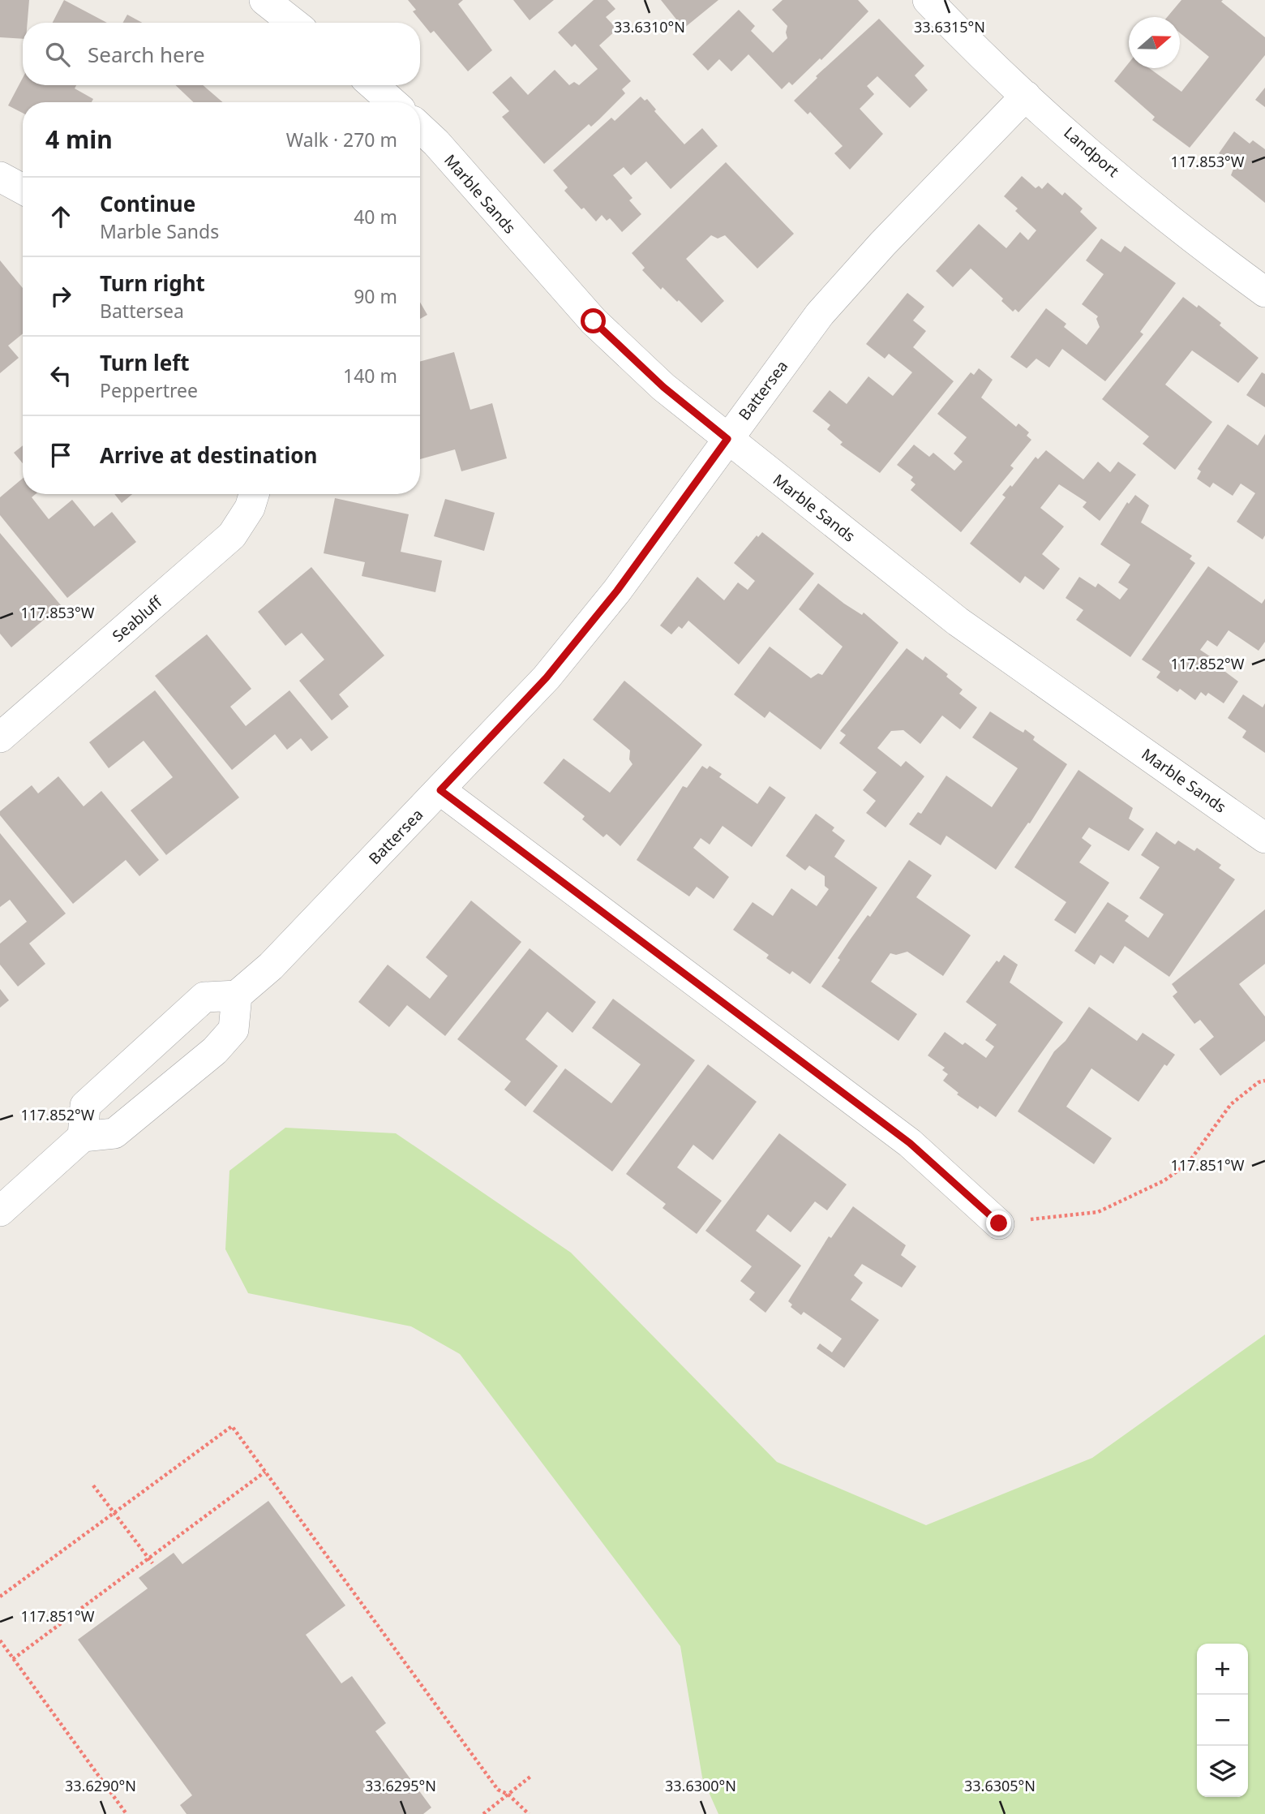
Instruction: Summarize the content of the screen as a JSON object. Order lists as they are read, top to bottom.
{
  "streets": {
    "street": [
      "Landport",
      "Marble Sands",
      "Battersea",
      "Seabluff"
    ]
  },
  "crossings": [
    ["Landport", "Battersea"],
    ["Marble Sands", "Battersea"]
  ],
  "north": "right",
  "page": {
    "search": "Search here",
    "heading": ["4 min", "Walk · 270 m"],
    "list": [
      ["Continue", "Marble Sands", "40 m"],
      ["Turn right", "Battersea", "90 m"],
      ["Turn left", "Peppertree", "140 m"],
      "Arrive at destination"
    ],
    "map_buttons": ["+", "−"]
  },
  "coordinates": [
    "33.6310°N",
    "33.6315°N",
    "117.853°W",
    "117.852°W",
    "117.851°W",
    "33.6290°N",
    "33.6295°N",
    "33.6300°N",
    "33.6305°N"
  ]
}
